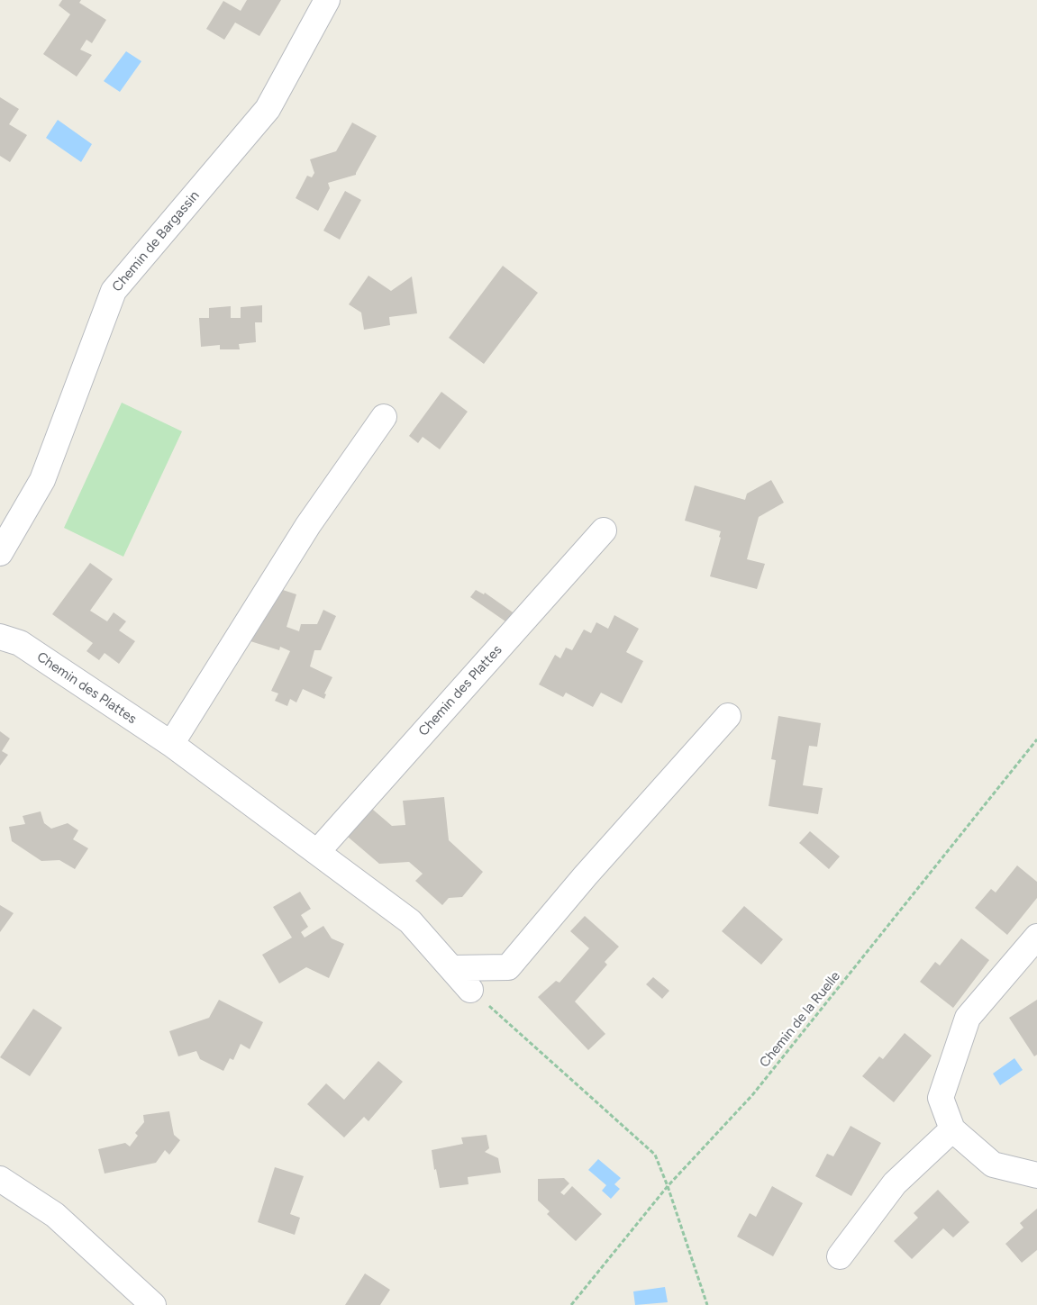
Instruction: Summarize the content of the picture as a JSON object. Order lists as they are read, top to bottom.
{
  "streets": {
    "street": ["Chemin de Bargassin", "Chemin des Plattes"],
    "path": ["Chemin de la Ruelle"]
  }
}
